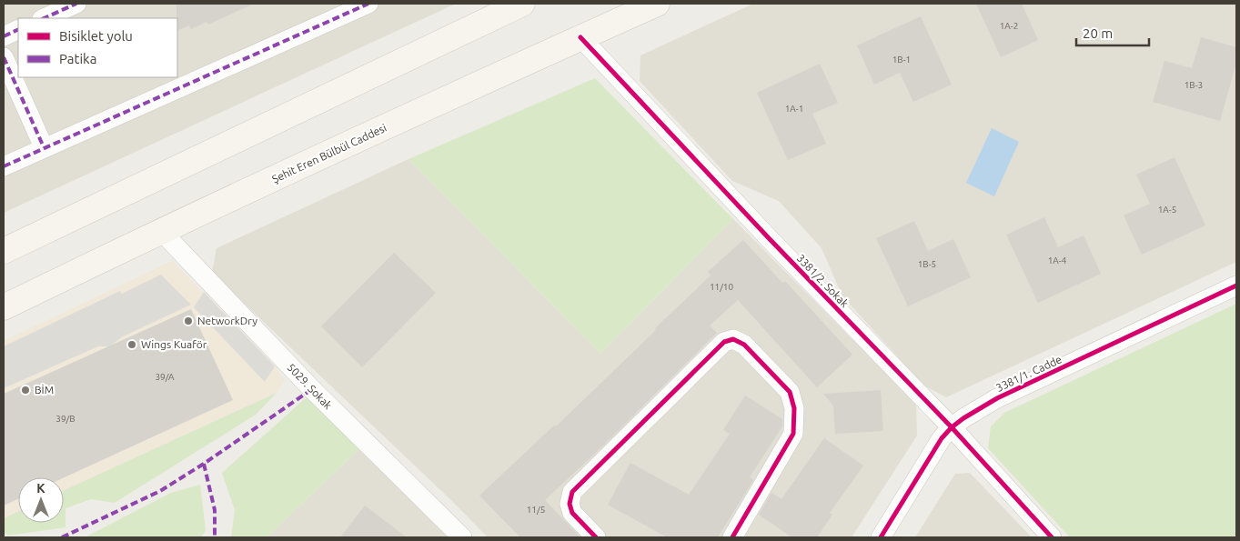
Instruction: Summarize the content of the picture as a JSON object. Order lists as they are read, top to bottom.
{
  "streets": {
    "main road": ["Şehit Eren Bülbül Caddesi"],
    "street": ["3381/2. Sokak", "3381/1. Cadde", "5029. Sokak"]
  },
  "crossings": [
    ["Şehit Eren Bülbül Caddesi", "3381/2. Sokak"],
    ["Şehit Eren Bülbül Caddesi", "5029. Sokak"],
    ["3381/2. Sokak", "3381/1. Cadde"]
  ],
  "places": ["NetworkDry", "Wings Kuaför", "BİM"],
  "house_numbers": [
    "1A-2",
    "1B-1",
    "1B-3",
    "1A-1",
    "1A-5",
    "1A-4",
    "1B-5",
    "11/10",
    "39/A",
    "39/B",
    "11/5"
  ],
  "legend": ["Bisiklet yolu", "Patika"],
  "scale_bar": "20 m",
  "north": "top"
}
